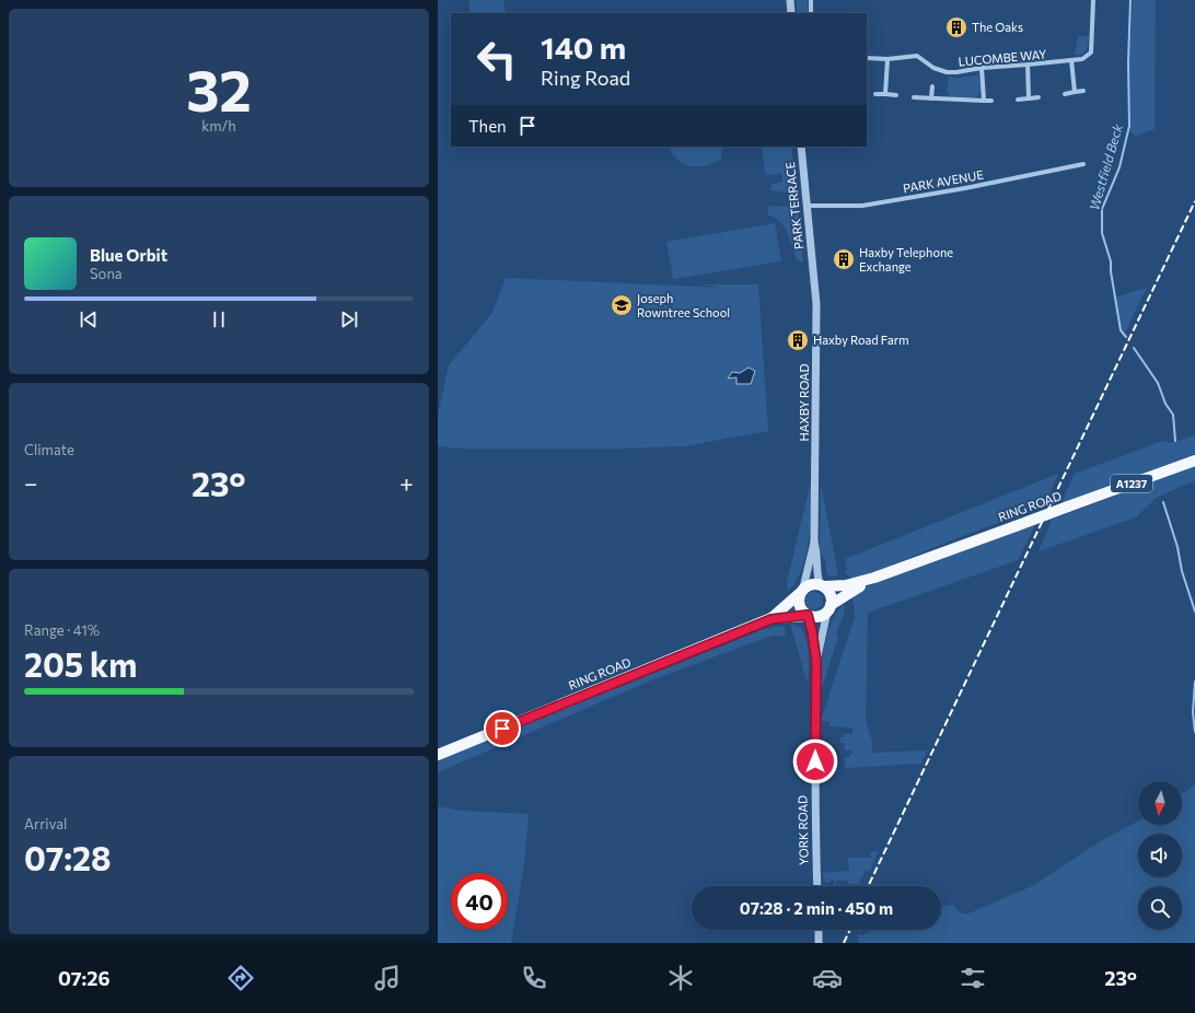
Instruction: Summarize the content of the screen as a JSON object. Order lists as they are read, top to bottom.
{
  "streets": {
    "highway": ["A1237", "RING ROAD"],
    "street": [
      "LUCOMBE WAY",
      "PARK AVENUE",
      "PARK TERRACE",
      "HAXBY ROAD",
      "YORK ROAD"
    ]
  },
  "crossings": [
    ["PARK AVENUE", "PARK TERRACE"],
    ["PARK TERRACE", "HAXBY ROAD"],
    ["HAXBY ROAD", "RING ROAD"],
    ["HAXBY ROAD", "YORK ROAD"],
    ["RING ROAD", "YORK ROAD"]
  ],
  "water": ["Westfield Beck"],
  "places": {
    "building": ["The Oaks", "Haxby Telephone Exchange", "Haxby Road Farm"],
    "school or university": ["Joseph Rowntree School"]
  },
  "north": "bottom",
  "page": {
    "tile": [
      ["32", "km/h"],
      "Climate",
      ["Range · 41%", "205 km"],
      ["Arrival", "07:28"]
    ],
    "turn": ["140 m", "Ring Road"],
    "then": "Then",
    "song": ["Blue Orbit", "Sona"],
    "heat": ["−", "23°", "+"],
    "limit": "40",
    "trip": "07:28 · 2 min · 450 m",
    "tabs": ["07:26", "23°"]
  }
}
